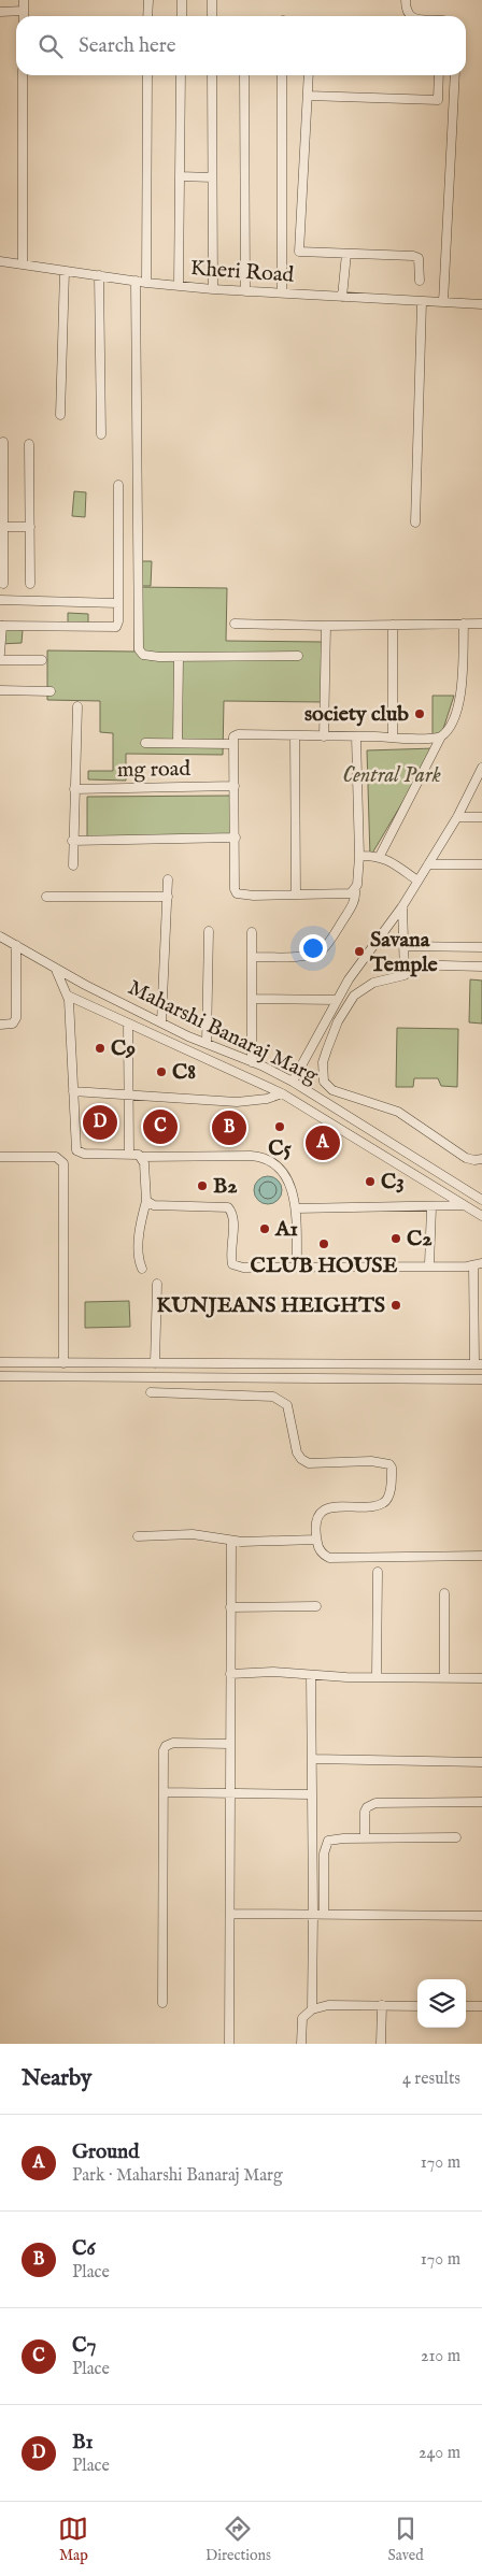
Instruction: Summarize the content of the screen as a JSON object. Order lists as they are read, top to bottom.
{
  "streets": {
    "street": ["Kheri Road", "mg road", "Maharshi Banaraj Marg"]
  },
  "parks": ["Central Park"],
  "places": [
    "society club",
    "Savana Temple",
    "C9",
    "C8",
    "C5",
    "C3",
    "B2",
    "A1",
    "C2",
    "CLUB HOUSE",
    "KUNJEANS HEIGHTS"
  ],
  "page": {
    "search": "Search here",
    "pins": [
      "D",
      "C",
      "B",
      "A"
    ],
    "heading": ["Nearby", "4 results"],
    "list": [
      {
        "mark": "A",
        "name": "Ground",
        "note": "Park · Maharshi Banaraj Marg",
        "value": "170 m"
      },
      {
        "mark": "B",
        "name": "C6",
        "note": "Place",
        "value": "170 m"
      },
      {
        "mark": "C",
        "name": "C7",
        "note": "Place",
        "value": "210 m"
      },
      {
        "mark": "D",
        "name": "B1",
        "note": "Place",
        "value": "240 m"
      }
    ],
    "nav": ["Map", "Directions", "Saved"]
  }
}
